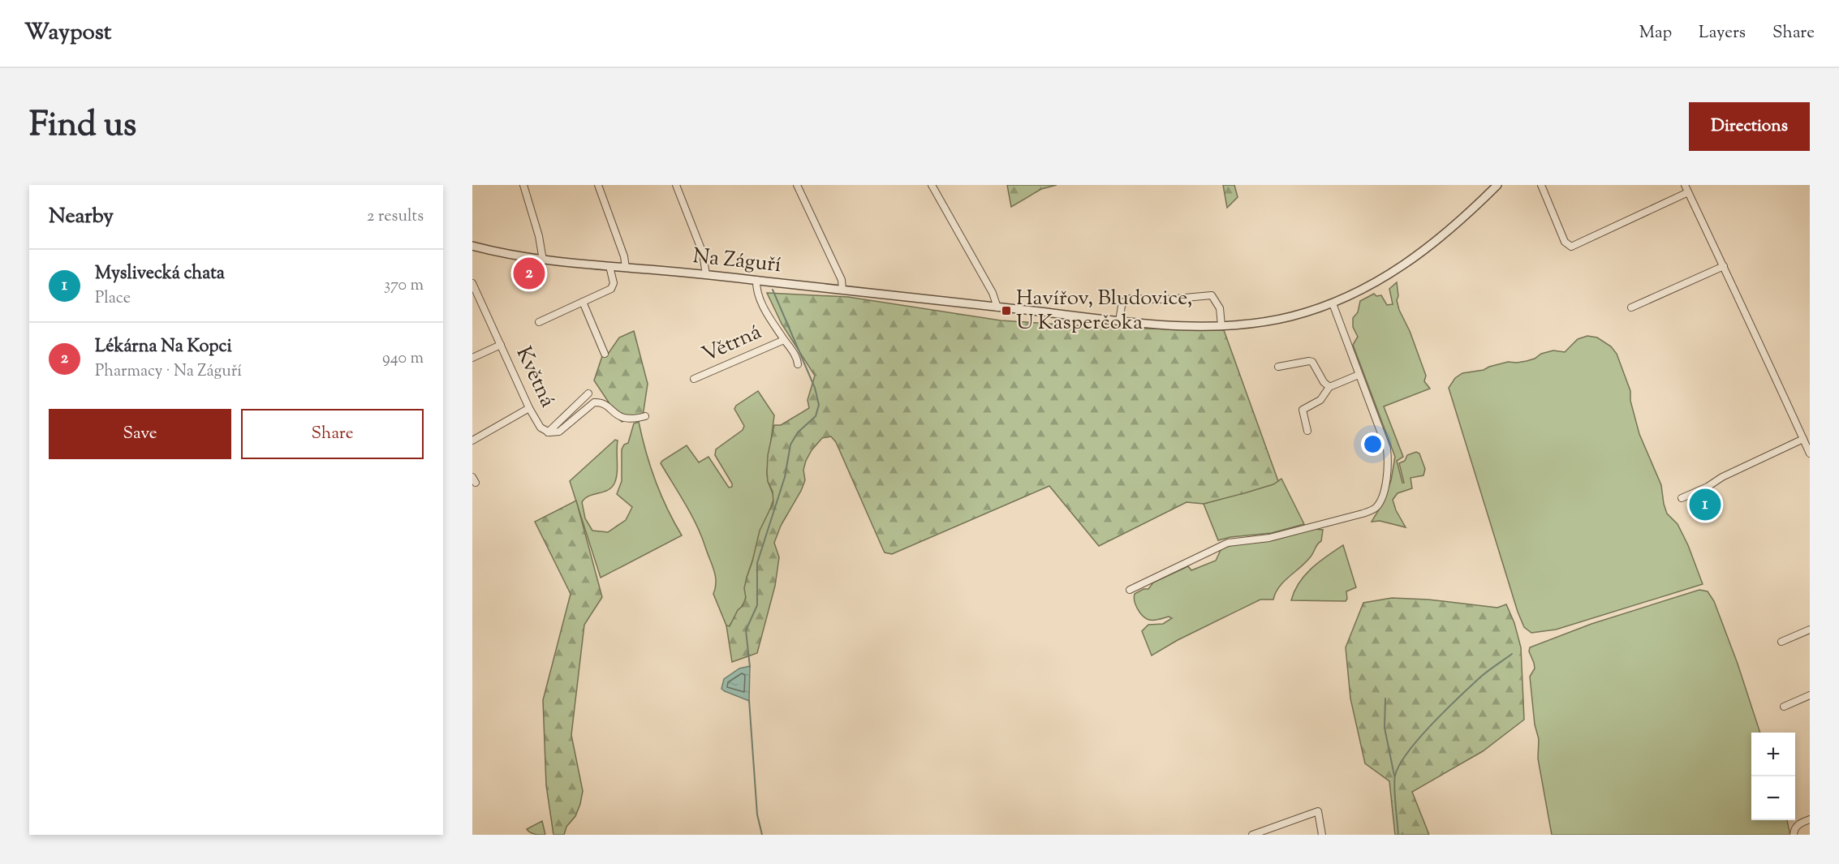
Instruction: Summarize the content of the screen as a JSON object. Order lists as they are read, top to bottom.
{
  "streets": {
    "street": ["Na Záguří", "Větrná", "Květná"]
  },
  "crossings": [
    ["Na Záguří", "Větrná"]
  ],
  "places": {
    "transit": ["Havířov, Bludovice, U Kasperčoka"]
  },
  "page": {
    "header": "Waypost",
    "nav": ["Map", "Layers", "Share"],
    "title": "Find us",
    "buttons": [
      "Directions",
      ["Save", "Share"]
    ],
    "heading": ["Nearby", "2 results"],
    "list": [
      {
        "mark": "1",
        "name": "Myslivecká chata",
        "note": "Place",
        "value": "370 m"
      },
      {
        "mark": "2",
        "name": "Lékárna Na Kopci",
        "note": "Pharmacy · Na Záguří",
        "value": "940 m"
      }
    ],
    "pins": ["2", "1"],
    "map_buttons": ["+", "−"]
  }
}
